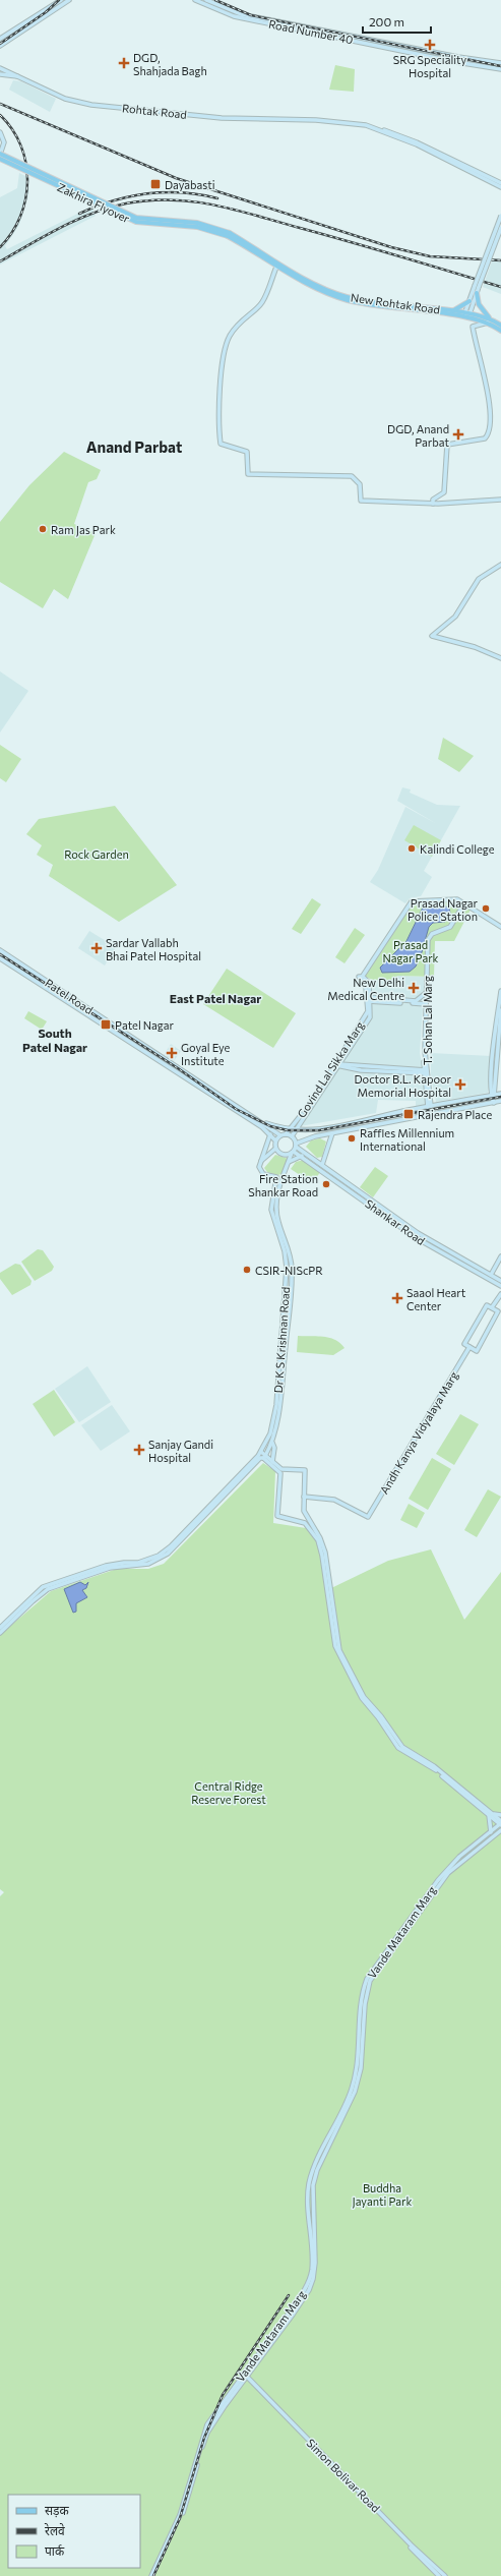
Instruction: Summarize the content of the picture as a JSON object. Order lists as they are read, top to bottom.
{
  "streets": {
    "main road": ["Zakhira Flyover", "New Rohtak Road"],
    "street": [
      "Road Number 40",
      "Rohtak Road",
      "Patel Road",
      "T. Sohan Lal Marg",
      "Govind Lal Sikka Marg",
      "Shankar Road",
      "Dr K S Krishnan Road",
      "Andh Kanya Vidyalaya Marg",
      "Vande Mataram Marg",
      "Simon Bolivar Road"
    ]
  },
  "crossings": [
    ["Zakhira Flyover", "New Rohtak Road"],
    ["Patel Road", "Govind Lal Sikka Marg"],
    ["Patel Road", "Shankar Road"],
    ["Patel Road", "Dr K S Krishnan Road"],
    ["Govind Lal Sikka Marg", "Shankar Road"],
    ["Govind Lal Sikka Marg", "Dr K S Krishnan Road"],
    ["Shankar Road", "Dr K S Krishnan Road"],
    ["Vande Mataram Marg", "Simon Bolivar Road"]
  ],
  "districts": ["Anand Parbat", "East Patel Nagar", "South Patel Nagar"],
  "parks": [
    "Rock Garden",
    "Prasad Nagar Park",
    "Central Ridge Reserve Forest",
    "Buddha Jayanti Park"
  ],
  "places": {
    "health": [
      "SRG Speciality Hospital",
      "DGD, Shahjada Bagh",
      "DGD, Anand Parbat",
      "Sardar Vallabh Bhai Patel Hospital",
      "New Delhi Medical Centre",
      "Goyal Eye Institute",
      "Doctor B.L. Kapoor Memorial Hospital",
      "Saaol Heart Center",
      "Sanjay Gandi Hospital"
    ],
    "transit": ["Dayabasti", "Patel Nagar", "Rajendra Place"],
    "other": [
      "Ram Jas Park",
      "Kalindi College",
      "Prasad Nagar Police Station",
      "Raffles Millennium International",
      "Fire Station Shankar Road",
      "CSIR-NIScPR"
    ]
  },
  "legend": ["सड़क", "रेलवे", "पार्क"],
  "scale_bar": "200 m"
}
